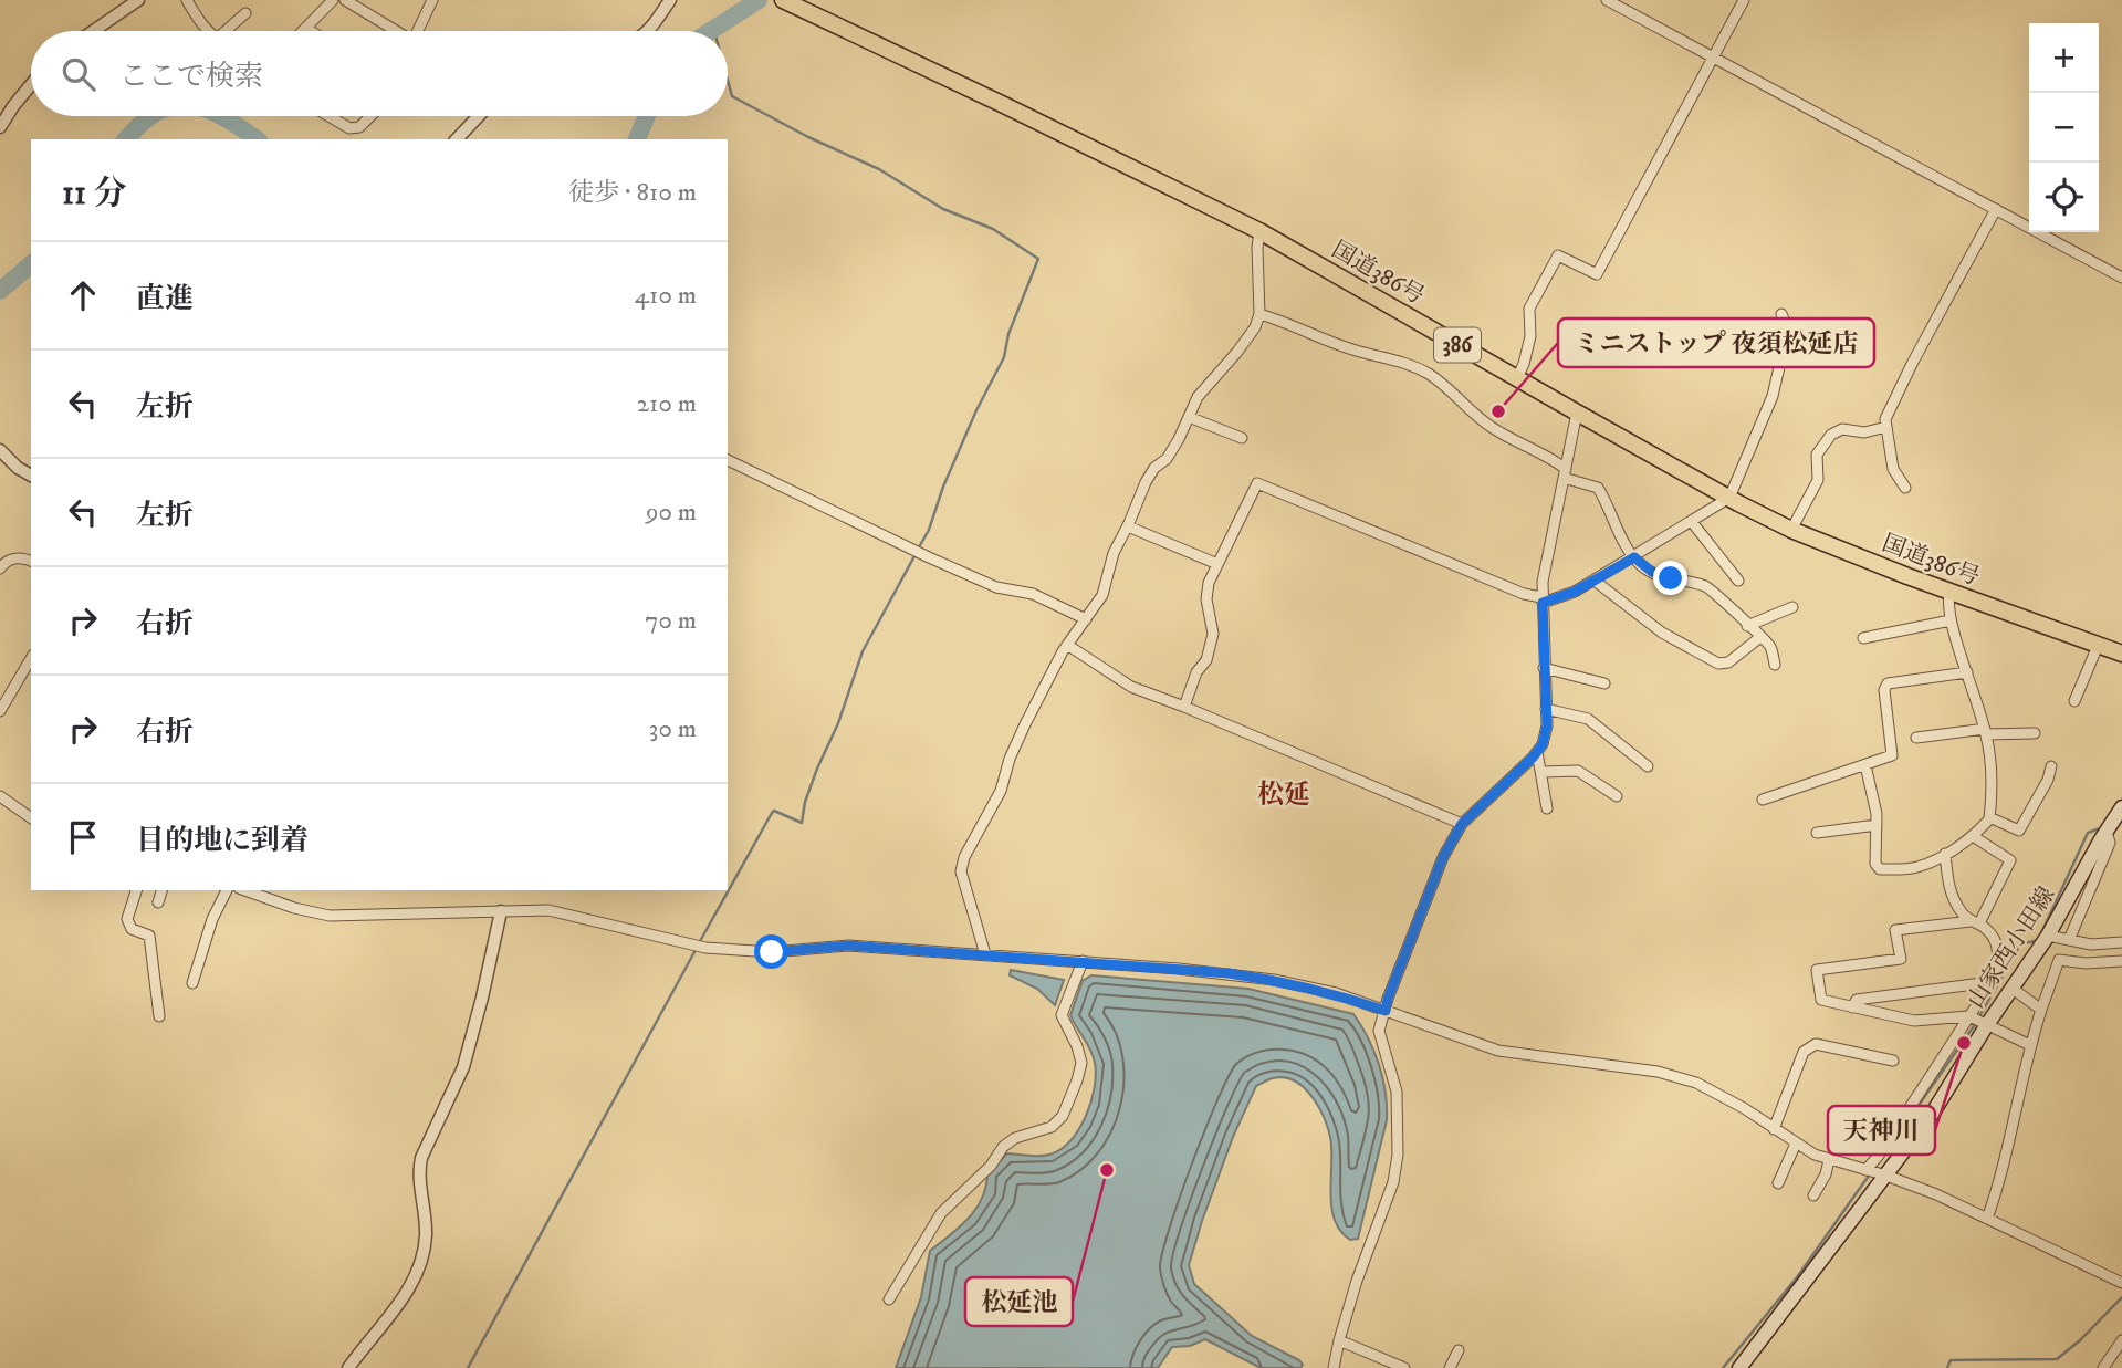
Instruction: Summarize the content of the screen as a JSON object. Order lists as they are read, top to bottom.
{
  "streets": {
    "highway": ["国道386号", "386"],
    "main road": ["山家西小田線"]
  },
  "districts": ["松延"],
  "places": ["ミニストップ 夜須松延店", "天神川", "松延池"],
  "page": {
    "map_buttons": ["+", "−"],
    "search": "ここで検索",
    "heading": ["11 分", "徒歩 · 810 m"],
    "list": [
      ["直進", "410 m"],
      ["左折", "210 m"],
      ["左折", "90 m"],
      ["右折", "70 m"],
      ["右折", "30 m"],
      "目的地に到着"
    ]
  }
}
